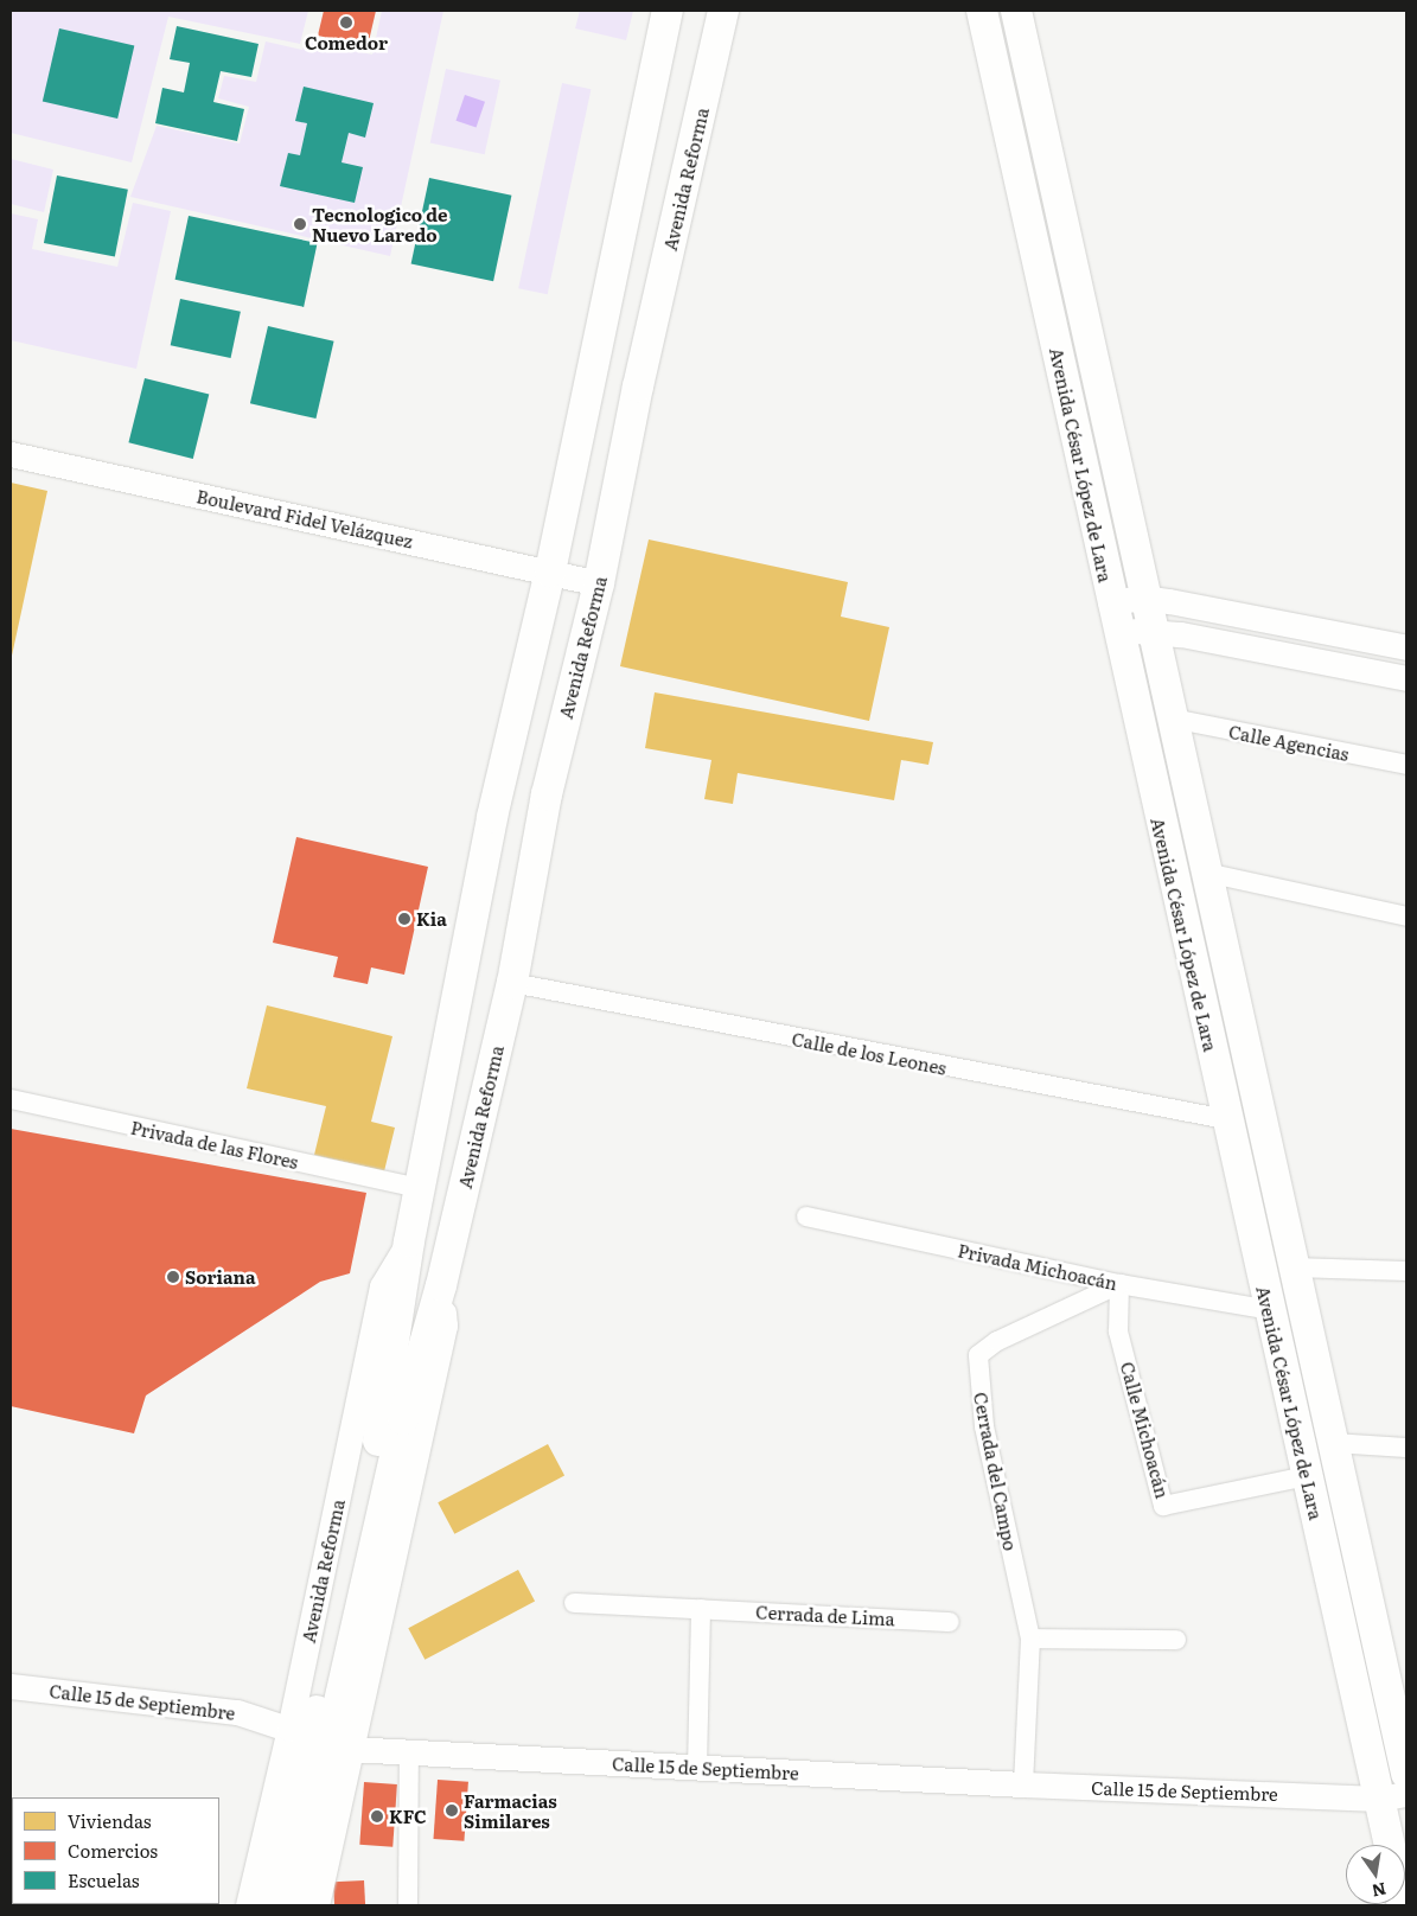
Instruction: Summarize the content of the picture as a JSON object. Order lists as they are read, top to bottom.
{
  "streets": {
    "main road": ["Avenida Reforma", "Avenida César López de Lara"],
    "street": [
      "Boulevard Fidel Velázquez",
      "Calle Agencias",
      "Calle de los Leones",
      "Privada de las Flores",
      "Privada Michoacán",
      "Calle Michoacán",
      "Cerrada del Campo",
      "Cerrada de Lima",
      "Calle 15 de Septiembre"
    ]
  },
  "crossings": [
    ["Avenida Reforma", "Boulevard Fidel Velázquez"],
    ["Avenida Reforma", "Calle de los Leones"],
    ["Avenida Reforma", "Privada de las Flores"],
    ["Avenida Reforma", "Calle 15 de Septiembre"],
    ["Avenida César López de Lara", "Calle Agencias"],
    ["Avenida César López de Lara", "Calle de los Leones"],
    ["Avenida César López de Lara", "Privada Michoacán"],
    ["Avenida César López de Lara", "Calle Michoacán"],
    ["Avenida César López de Lara", "Calle 15 de Septiembre"],
    ["Privada Michoacán", "Calle Michoacán"],
    ["Privada Michoacán", "Cerrada del Campo"],
    ["Calle Michoacán", "Cerrada del Campo"],
    ["Cerrada del Campo", "Calle 15 de Septiembre"]
  ],
  "places": [
    "Comedor",
    "Tecnologico de Nuevo Laredo",
    "Kia",
    "Soriana",
    "Farmacias Similares",
    "KFC"
  ],
  "legend": ["Viviendas", "Comercios", "Escuelas"],
  "north": "bottom"
}
